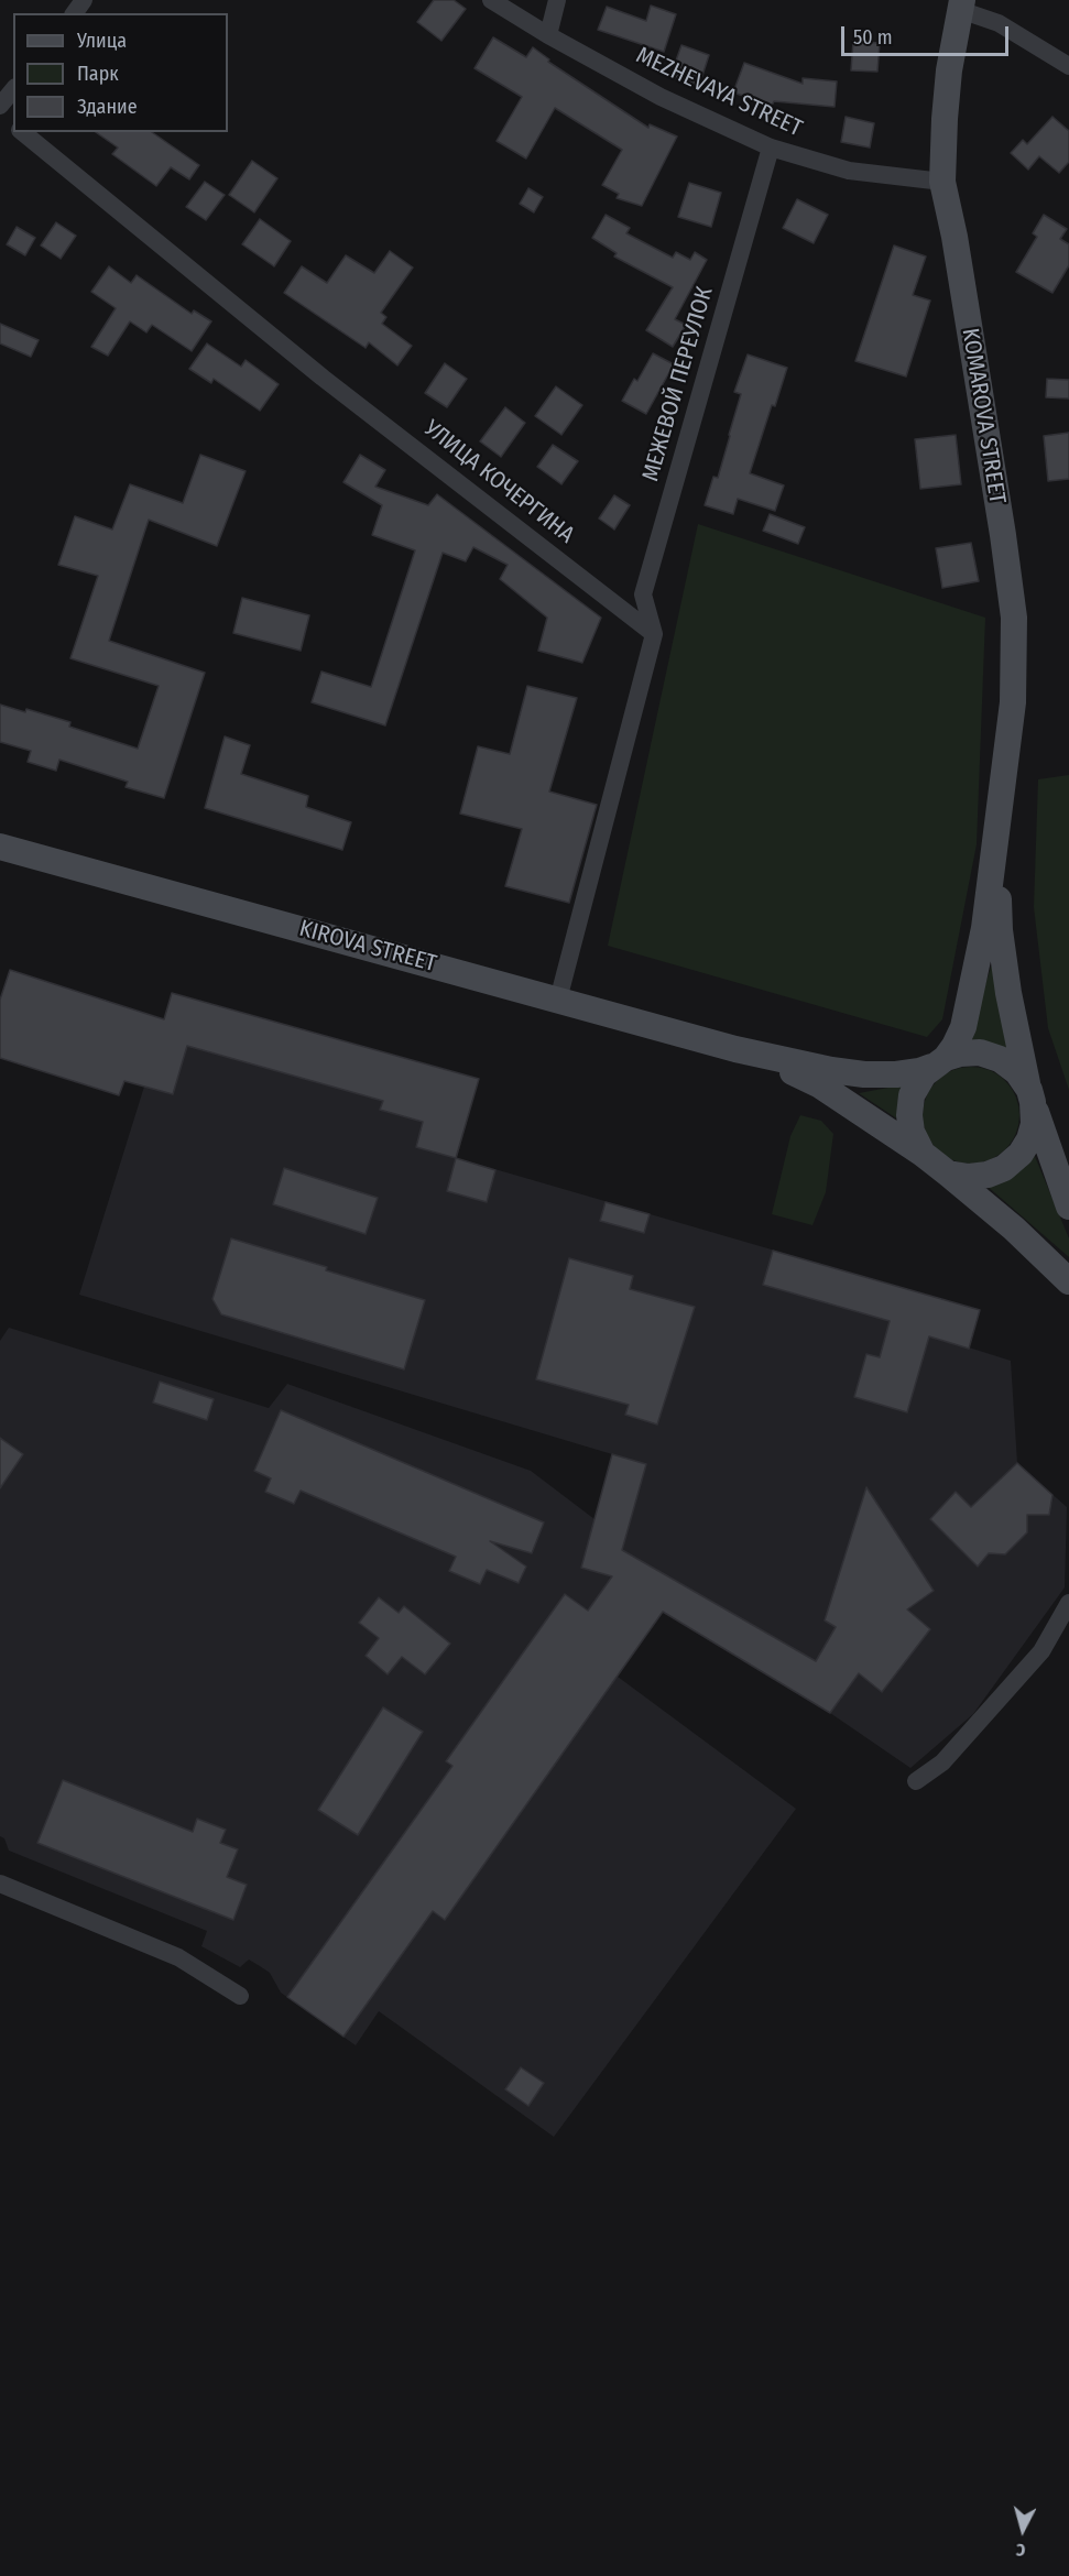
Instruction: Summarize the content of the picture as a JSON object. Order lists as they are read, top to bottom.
{
  "streets": {
    "main road": ["KOMAROVA STREET", "KIROVA STREET"],
    "street": ["MEZHEVAYA STREET", "МЕЖЕВОЙ ПЕРЕУЛОК", "УЛИЦА КОЧЕРГИНА"]
  },
  "crossings": [
    ["MEZHEVAYA STREET", "МЕЖЕВОЙ ПЕРЕУЛОК"],
    ["MEZHEVAYA STREET", "KOMAROVA STREET"],
    ["МЕЖЕВОЙ ПЕРЕУЛОК", "УЛИЦА КОЧЕРГИНА"]
  ],
  "legend": ["Улица", "Парк", "Здание"],
  "scale_bar": "50 m",
  "north": "bottom"
}
